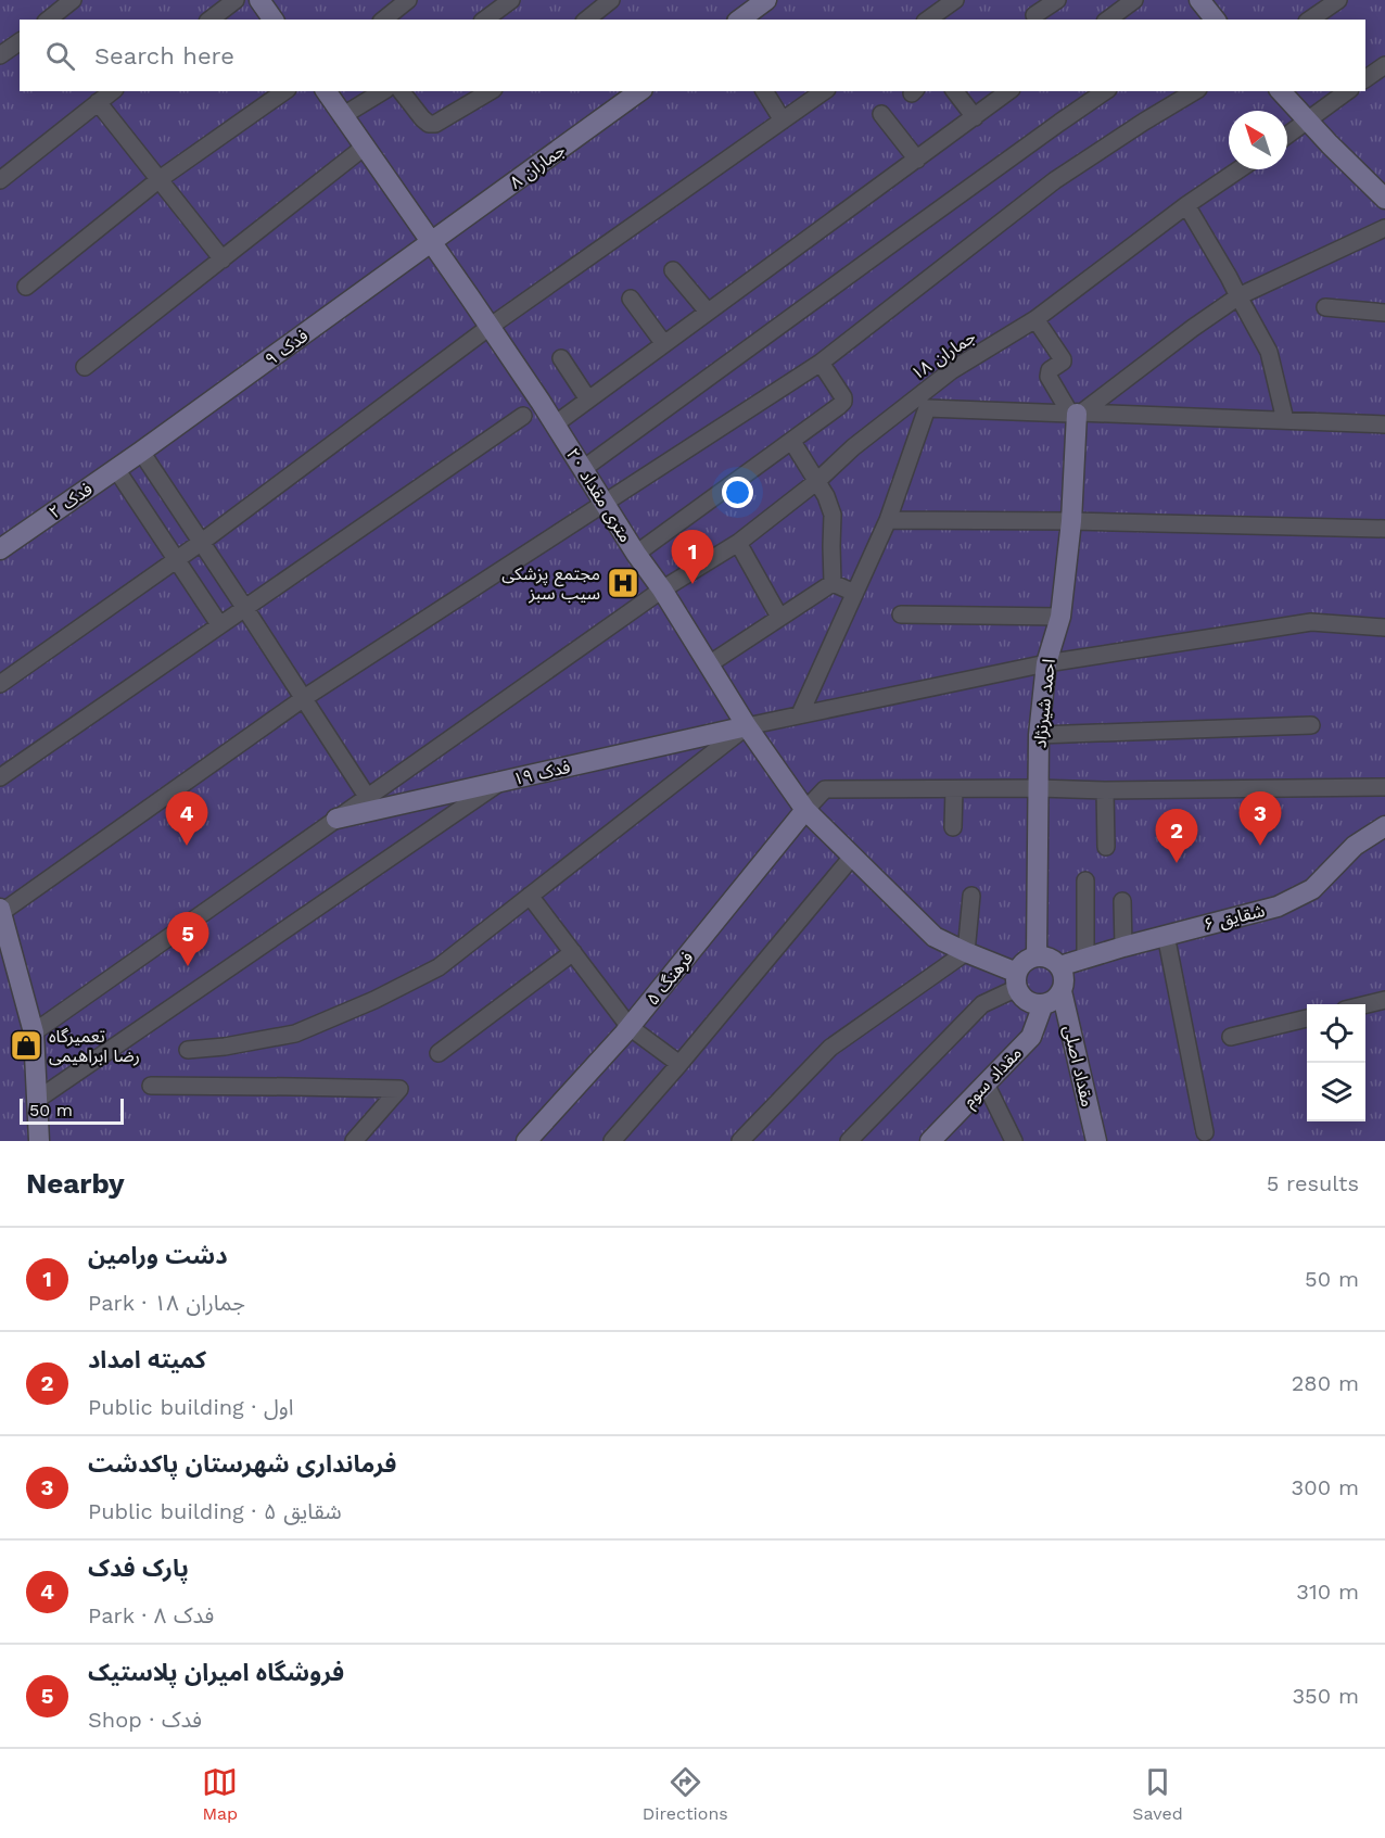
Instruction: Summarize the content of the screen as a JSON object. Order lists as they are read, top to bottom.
{
  "streets": {
    "street": [
      "جماران ۸",
      "فدک ۹",
      "جماران ۱۸",
      "۲۰ متری مقداد",
      "فدک ۲",
      "احمد شیرنژاد",
      "فدک ۱۹",
      "شقایق ۶",
      "فرهنگ ۵",
      "مقداد اصلی",
      "مقداد سوم"
    ]
  },
  "crossings": [
    ["جماران ۸", "فدک ۹"],
    ["جماران ۸", "۲۰ متری مقداد"],
    ["فدک ۹", "۲۰ متری مقداد"],
    ["فدک ۹", "فدک ۲"],
    ["جماران ۱۸", "۲۰ متری مقداد"],
    ["جماران ۱۸", "فدک ۱۹"],
    ["۲۰ متری مقداد", "احمد شیرنژاد"],
    ["۲۰ متری مقداد", "فدک ۱۹"],
    ["۲۰ متری مقداد", "شقایق ۶"],
    ["۲۰ متری مقداد", "فرهنگ ۵"],
    ["۲۰ متری مقداد", "مقداد اصلی"],
    ["۲۰ متری مقداد", "مقداد سوم"],
    ["احمد شیرنژاد", "شقایق ۶"],
    ["احمد شیرنژاد", "مقداد اصلی"],
    ["احمد شیرنژاد", "مقداد سوم"],
    ["شقایق ۶", "مقداد اصلی"],
    ["شقایق ۶", "مقداد سوم"],
    ["مقداد اصلی", "مقداد سوم"]
  ],
  "places": {
    "hospital": ["مجتمع پزشکی سیب سبز"],
    "shop": ["تعمیرگاه رضا ابراهیمی"]
  },
  "scale_bar": "50 m",
  "north": "top left",
  "page": {
    "search": "Search here",
    "pins": [
      "1",
      "3",
      "4",
      "2",
      "5"
    ],
    "scale": "50 m",
    "heading": ["Nearby", "5 results"],
    "list": [
      {
        "mark": "1",
        "name": "دشت ورامین",
        "note": "Park · جماران ۱۸",
        "value": "50 m"
      },
      {
        "mark": "2",
        "name": "کمیته امداد",
        "note": "Public building · اول",
        "value": "280 m"
      },
      {
        "mark": "3",
        "name": "فرمانداری شهرستان پاکدشت",
        "note": "Public building · شقایق ۵",
        "value": "300 m"
      },
      {
        "mark": "4",
        "name": "پارک فدک",
        "note": "Park · فدک ۸",
        "value": "310 m"
      },
      {
        "mark": "5",
        "name": "فروشگاه امیران پلاستیک",
        "note": "Shop · فدک",
        "value": "350 m"
      }
    ],
    "nav": ["Map", "Directions", "Saved"]
  }
}
